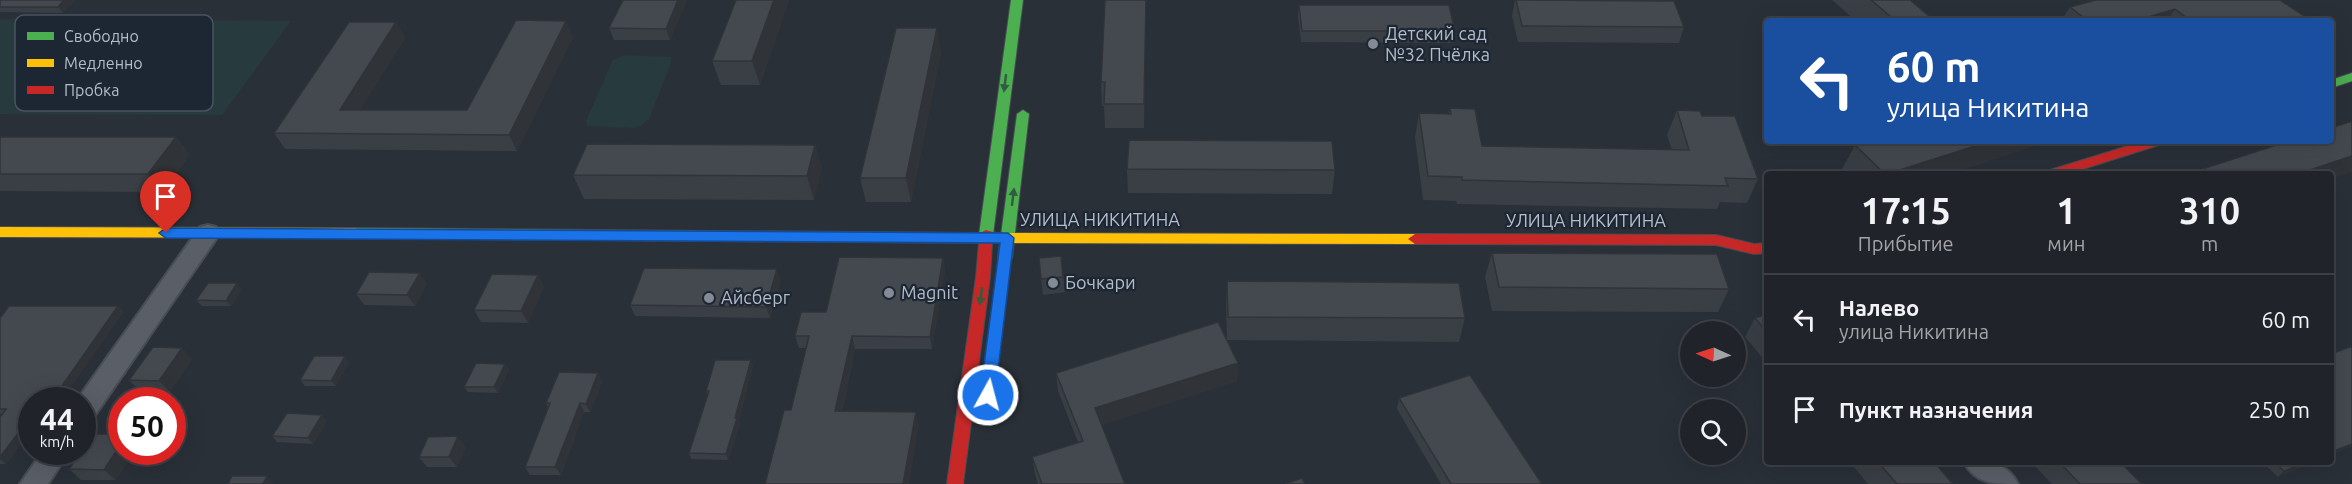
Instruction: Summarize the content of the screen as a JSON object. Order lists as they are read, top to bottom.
{
  "streets": {
    "street": ["УЛИЦА НИКИТИНА"]
  },
  "places": [
    "Детский сад №32 Пчёлка",
    "Бочкари",
    "Magnit",
    "Айсберг"
  ],
  "legend": ["Свободно", "Медленно", "Пробка"],
  "north": "left",
  "page": {
    "turn": ["60 m", "улица Никитина"],
    "eta": [
      "17:15",
      "Прибытие",
      "1",
      "мин",
      "310",
      "m"
    ],
    "list": [
      {
        "name": "Налево",
        "note": "улица Никитина",
        "value": "60 m"
      },
      {
        "name": "Пункт назначения",
        "value": "250 m"
      }
    ],
    "speed": "44 km/h",
    "limit": "50"
  }
}
